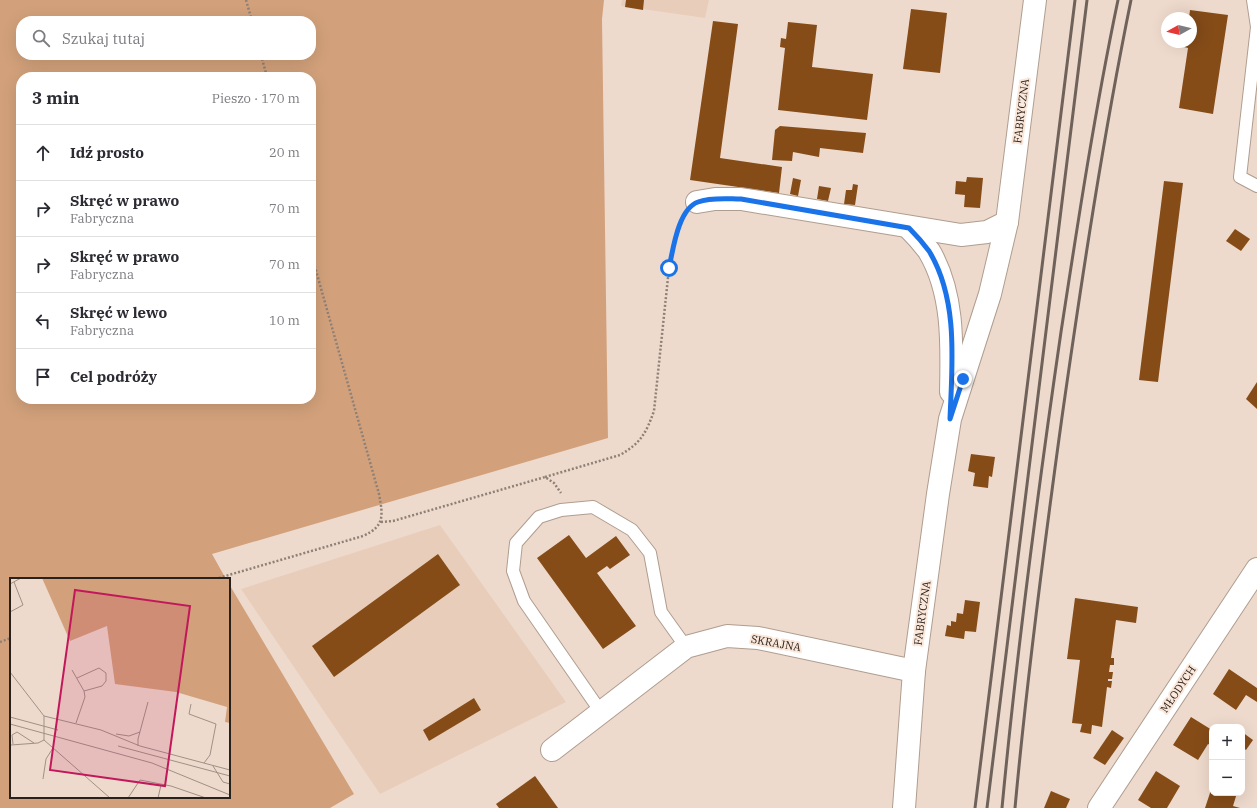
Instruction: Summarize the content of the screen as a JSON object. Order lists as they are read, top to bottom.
{
  "streets": {
    "street": ["FABRYCZNA", "SKRAJNA", "MŁODYCH"]
  },
  "crossings": [
    ["FABRYCZNA", "SKRAJNA"]
  ],
  "north": "left",
  "page": {
    "search": "Szukaj tutaj",
    "heading": ["3 min", "Pieszo · 170 m"],
    "list": [
      ["Idź prosto", "20 m"],
      ["Skręć w prawo", "Fabryczna", "70 m"],
      ["Skręć w prawo", "Fabryczna", "70 m"],
      ["Skręć w lewo", "Fabryczna", "10 m"],
      "Cel podróży"
    ],
    "map_buttons": ["+", "−"]
  }
}
